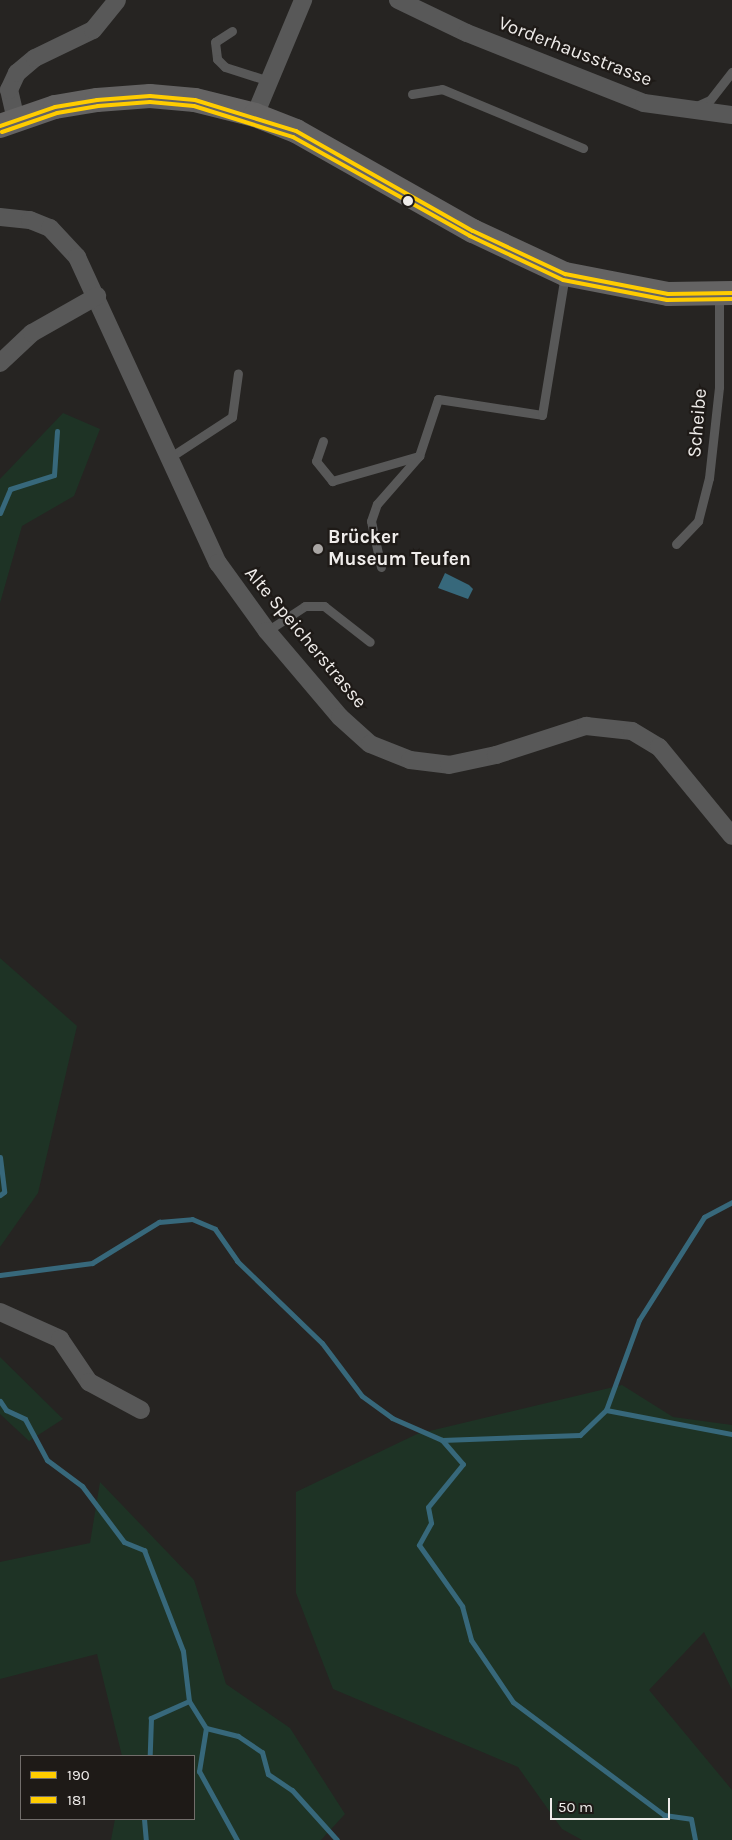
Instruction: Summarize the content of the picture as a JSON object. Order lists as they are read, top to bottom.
{
  "streets": {
    "street": ["Vorderhausstrasse", "Alte Speicherstrasse"],
    "lane": ["Scheibe"]
  },
  "places": ["Brücker Museum Teufen"],
  "lines": ["transit line 190", "transit line 181"],
  "legend": ["190", "181"],
  "scale_bar": "50 m"
}
